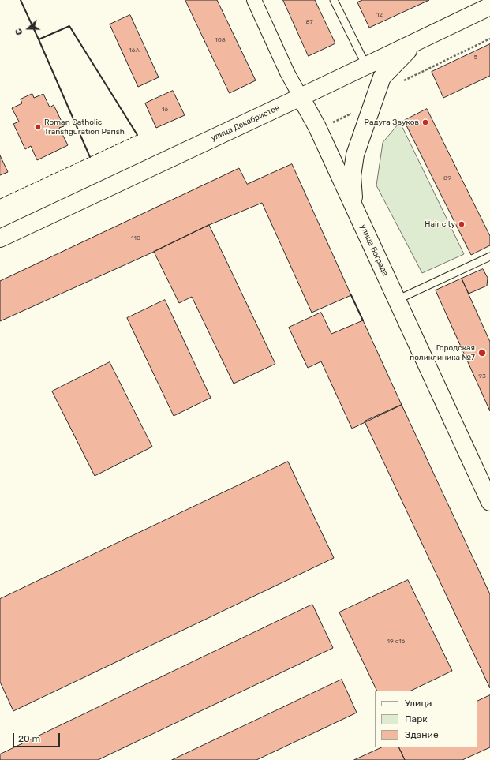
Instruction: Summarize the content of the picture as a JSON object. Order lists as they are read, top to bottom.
{
  "streets": {
    "main road": ["улица Декабристов", "улица Бограда"]
  },
  "crossings": [
    ["улица Декабристов", "улица Бограда"]
  ],
  "places": [
    "Радуга Звуков",
    "Roman Catholic Transfiguration Parish",
    "Hair city",
    "Городская поликлиника №7"
  ],
  "house_numbers": [
    "12",
    "87",
    "108",
    "16А",
    "5",
    "16",
    "89",
    "110",
    "93",
    "19 с16"
  ],
  "legend": ["Улица", "Парк", "Здание"],
  "scale_bar": "20 m",
  "north": "left"
}
